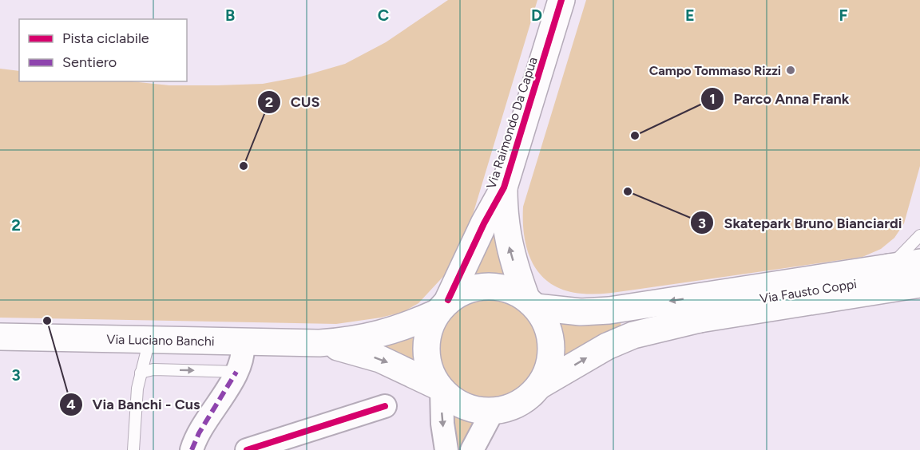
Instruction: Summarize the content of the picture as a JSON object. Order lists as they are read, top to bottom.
{
  "streets": {
    "main road": ["Via Raimondo Da Capua", "Via Luciano Banchi"],
    "lane": ["Via Fausto Coppi"]
  },
  "crossings": [
    ["Via Raimondo Da Capua", "Via Luciano Banchi"]
  ],
  "places": [
    "Campo Tommaso Rizzi",
    "Parco Anna Frank",
    "CUS",
    "Skatepark Bruno Bianciardi",
    "Via Banchi - Cus"
  ],
  "legend": ["Pista ciclabile", "Sentiero"],
  "grid": {
    "columns": [
      "B",
      "C",
      "D",
      "E",
      "F"
    ],
    "rows": ["2", "3"]
  }
}
